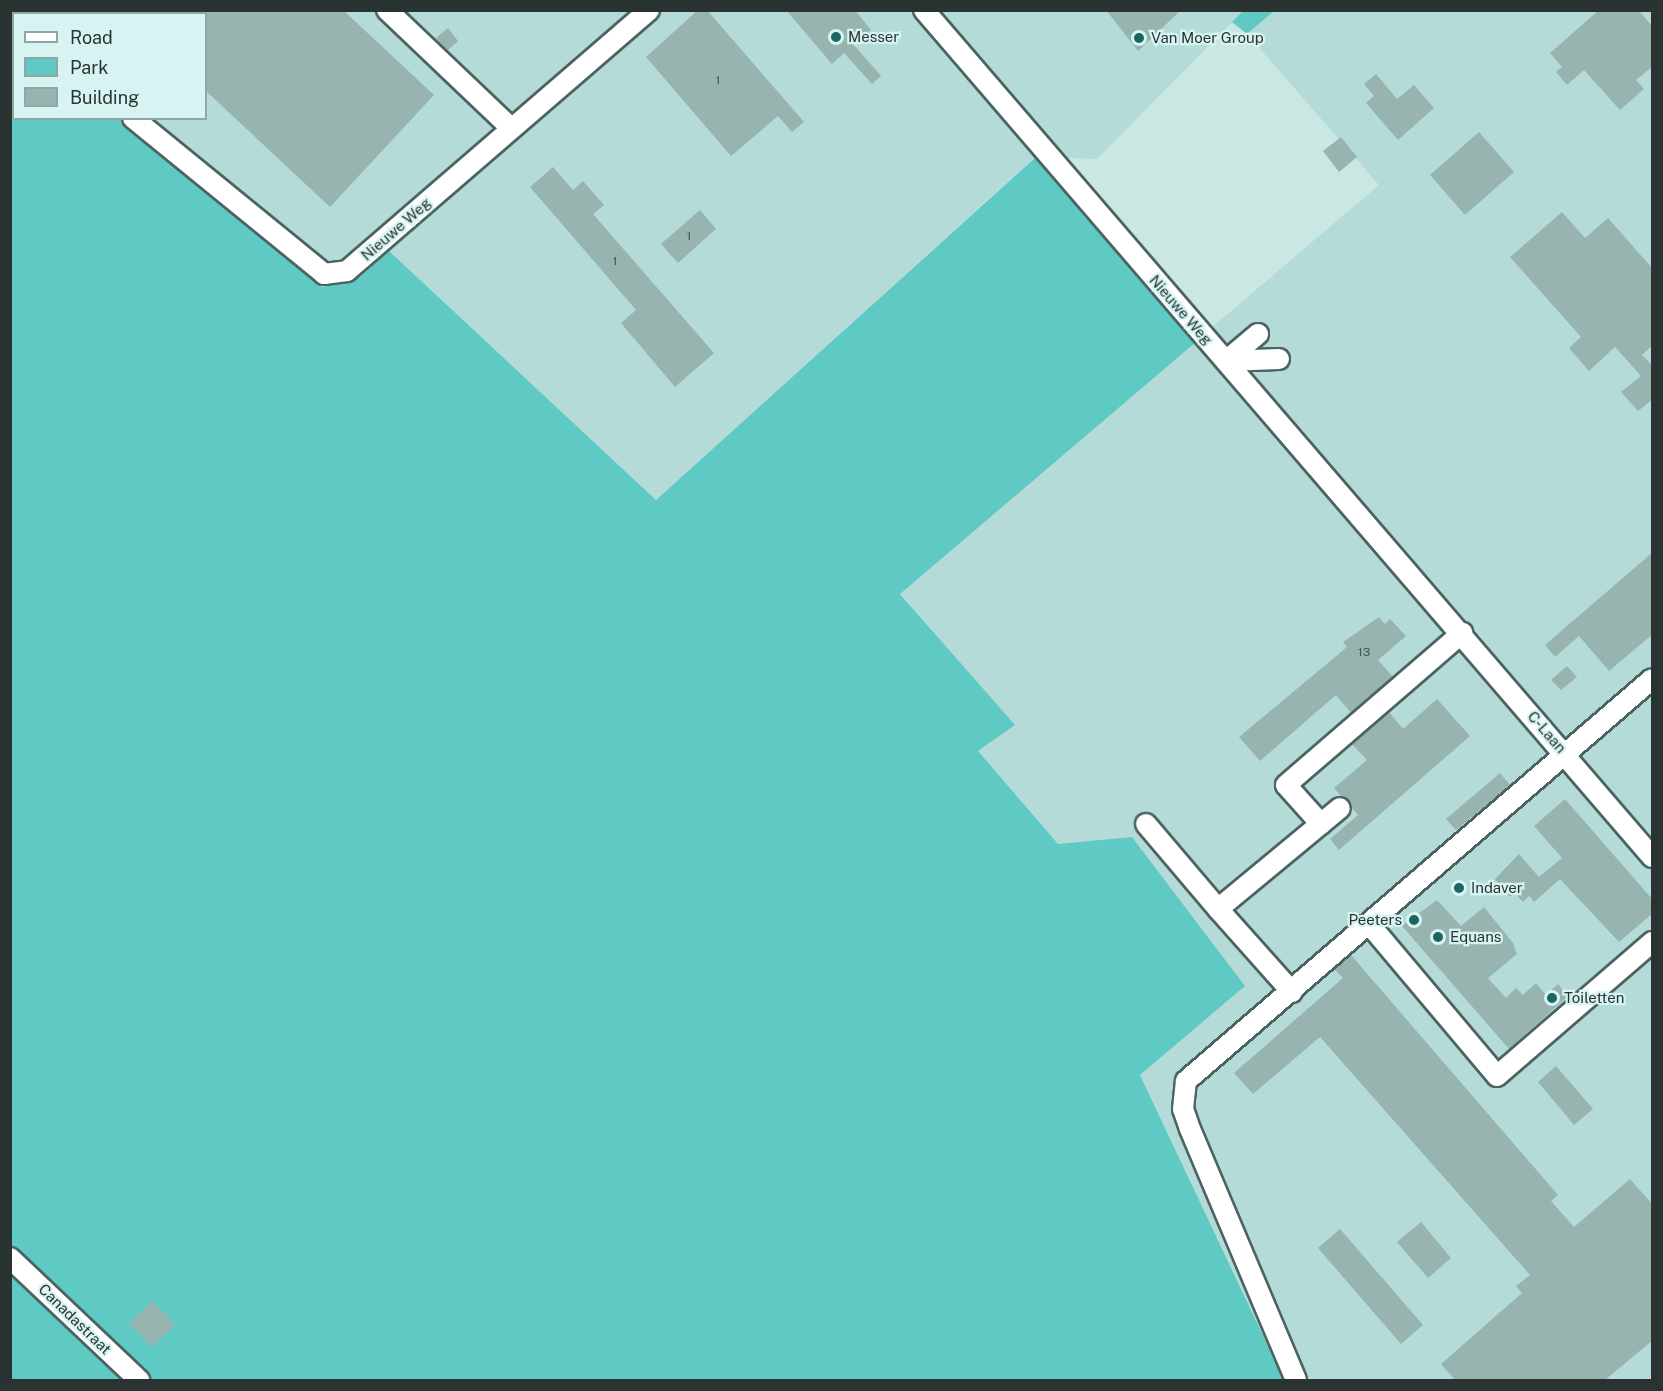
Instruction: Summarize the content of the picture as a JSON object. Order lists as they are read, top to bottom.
{
  "streets": {
    "street": ["Nieuwe Weg", "C-Laan", "Canadastraat"]
  },
  "crossings": [
    ["Nieuwe Weg", "C-Laan"]
  ],
  "places": [
    "Messer",
    "Van Moer Group",
    "Indaver",
    "Peeters",
    "Equans",
    "Toiletten"
  ],
  "house_numbers": [
    "1",
    "1",
    "1",
    "13"
  ],
  "legend": ["Road", "Park", "Building"]
}
